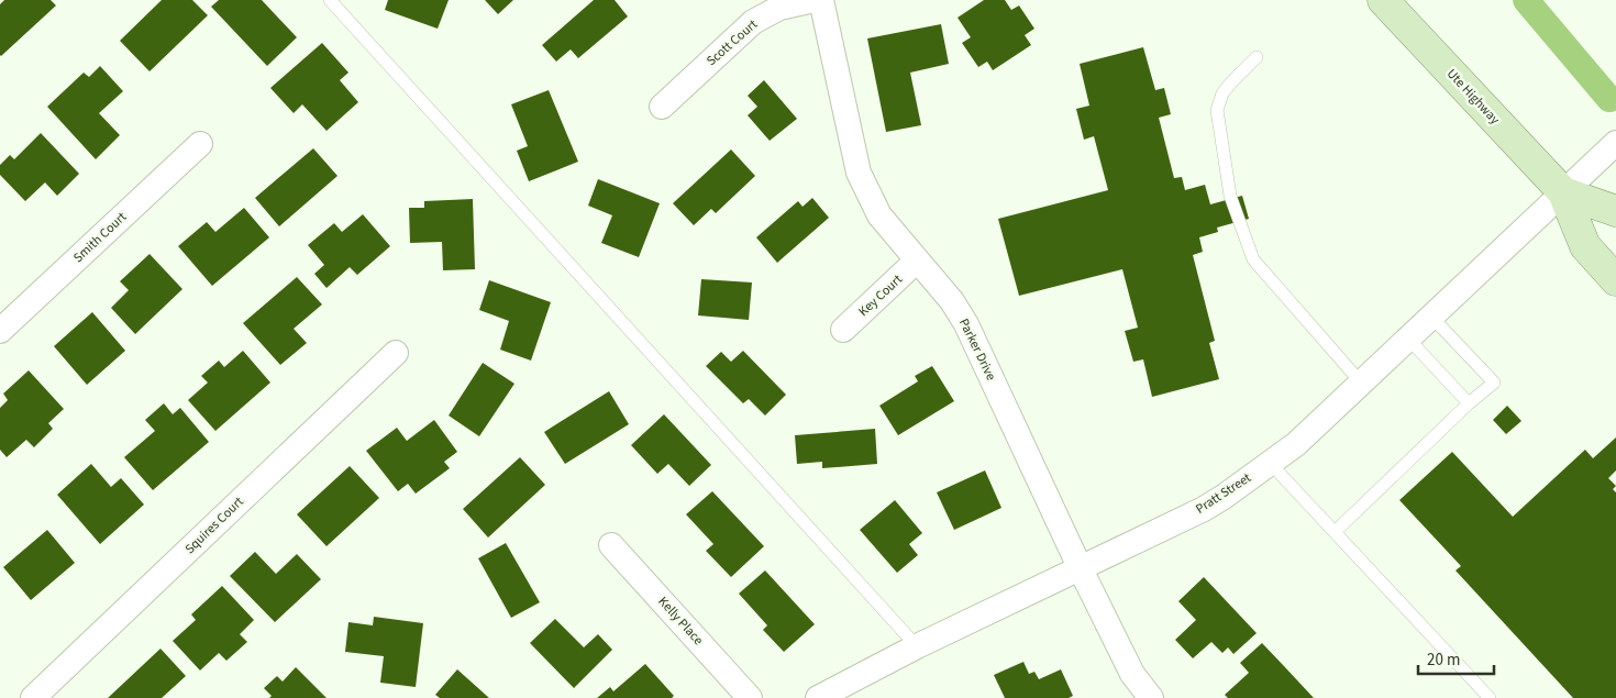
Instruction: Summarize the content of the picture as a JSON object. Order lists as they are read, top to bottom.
{
  "streets": {
    "main road": ["Ute Highway"],
    "street": [
      "Scott Court",
      "Smith Court",
      "Key Court",
      "Parker Drive",
      "Pratt Street",
      "Squires Court",
      "Kelly Place"
    ]
  },
  "crossings": [
    ["Ute Highway", "Pratt Street"],
    ["Key Court", "Parker Drive"],
    ["Parker Drive", "Pratt Street"]
  ],
  "scale_bar": "20 m"
}
